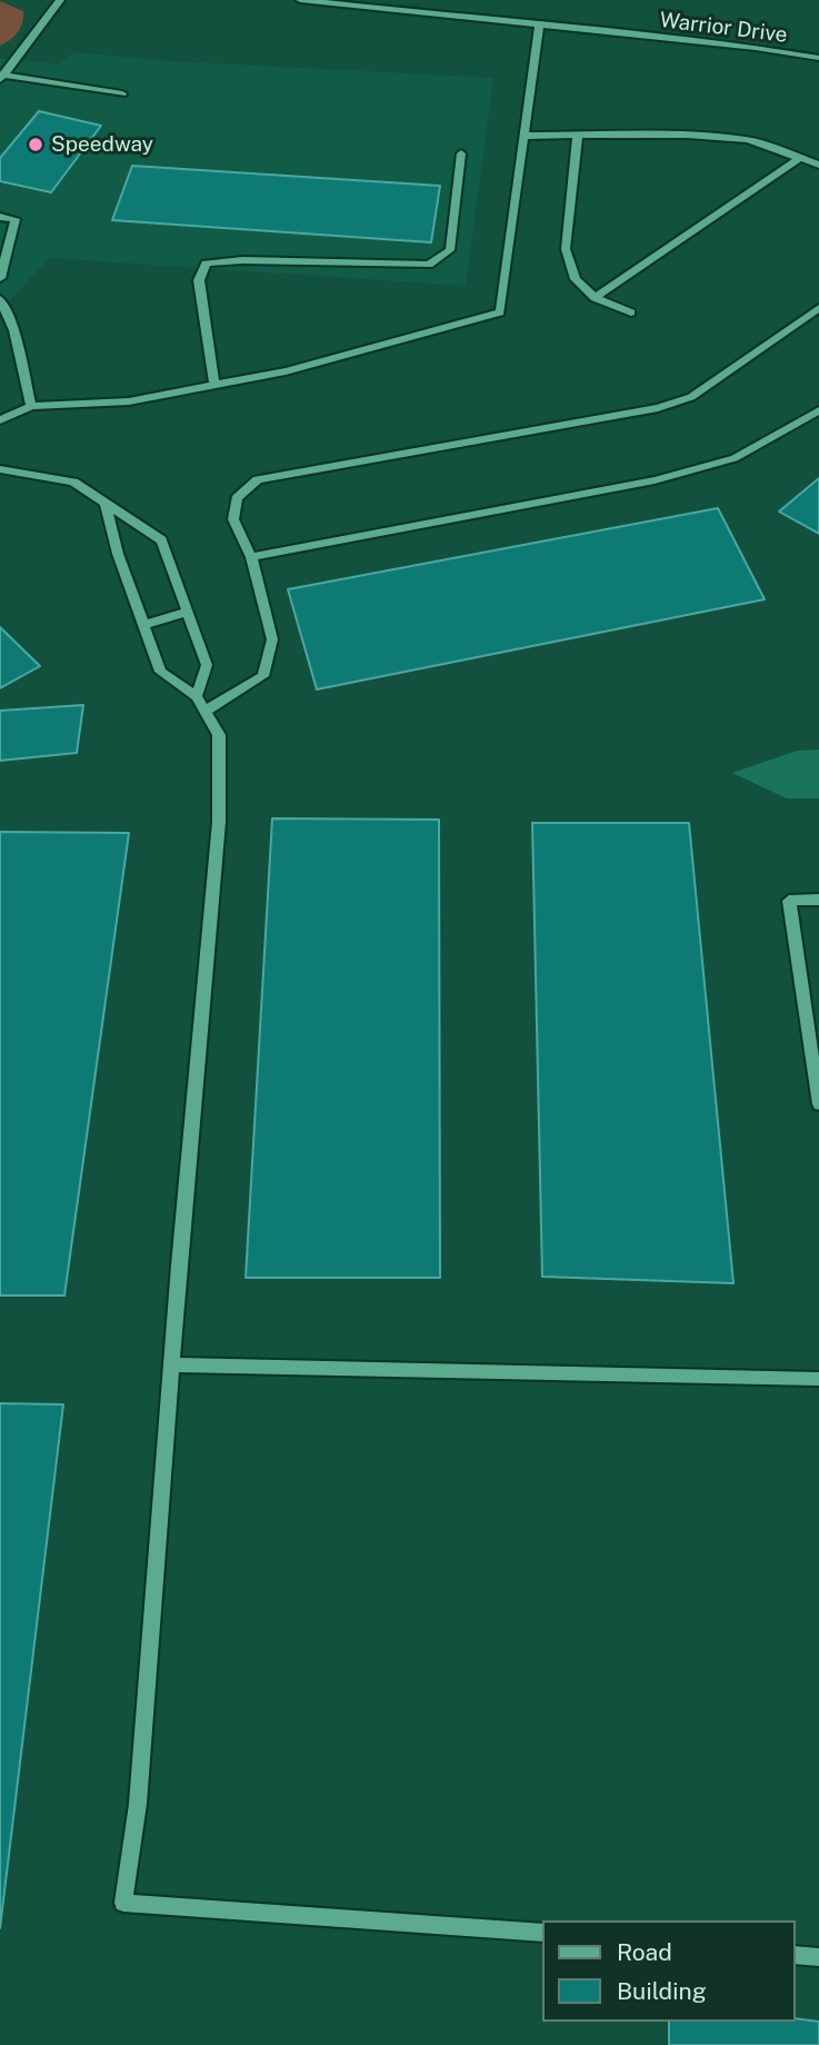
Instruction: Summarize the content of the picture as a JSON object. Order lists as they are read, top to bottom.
{
  "streets": {
    "street": ["Warrior Drive"]
  },
  "places": ["Speedway"],
  "legend": ["Road", "Building"]
}
